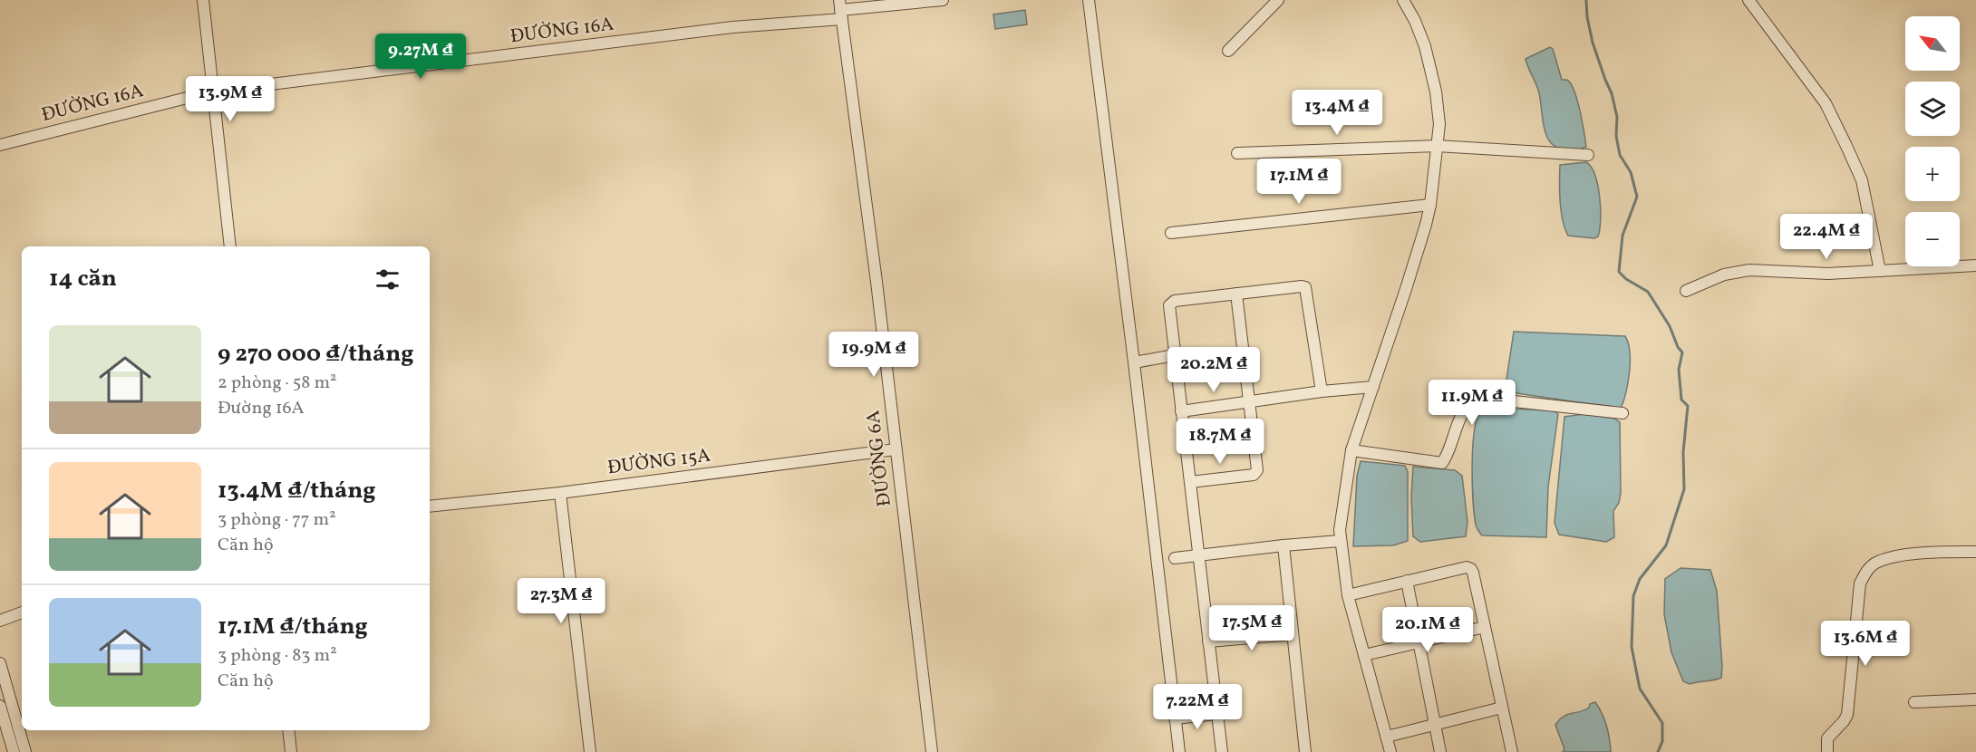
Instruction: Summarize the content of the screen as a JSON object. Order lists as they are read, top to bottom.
{
  "streets": {
    "street": ["ĐƯỜNG 16A", "ĐƯỜNG 6A", "ĐƯỜNG 15A"]
  },
  "crossings": [
    ["ĐƯỜNG 16A", "ĐƯỜNG 6A"],
    ["ĐƯỜNG 6A", "ĐƯỜNG 15A"]
  ],
  "north": "top left",
  "page": {
    "map_buttons": ["+", "−"],
    "price": [
      "9.27M ₫",
      "13.9M ₫",
      "13.4M ₫",
      "17.1M ₫",
      "22.4M ₫",
      "19.9M ₫",
      "20.2M ₫",
      "11.9M ₫",
      "18.7M ₫",
      "27.3M ₫",
      "17.5M ₫",
      "20.1M ₫",
      "13.6M ₫",
      "7.22M ₫"
    ],
    "heading": "14 căn",
    "list": [
      {
        "name": "9 270 000 ₫/tháng",
        "note": "2 phòng · 58 m² · Đường 16A"
      },
      {
        "name": "13.4M ₫/tháng",
        "note": "3 phòng · 77 m² · Căn hộ"
      },
      {
        "name": "17.1M ₫/tháng",
        "note": "3 phòng · 83 m² · Căn hộ"
      }
    ]
  }
}
